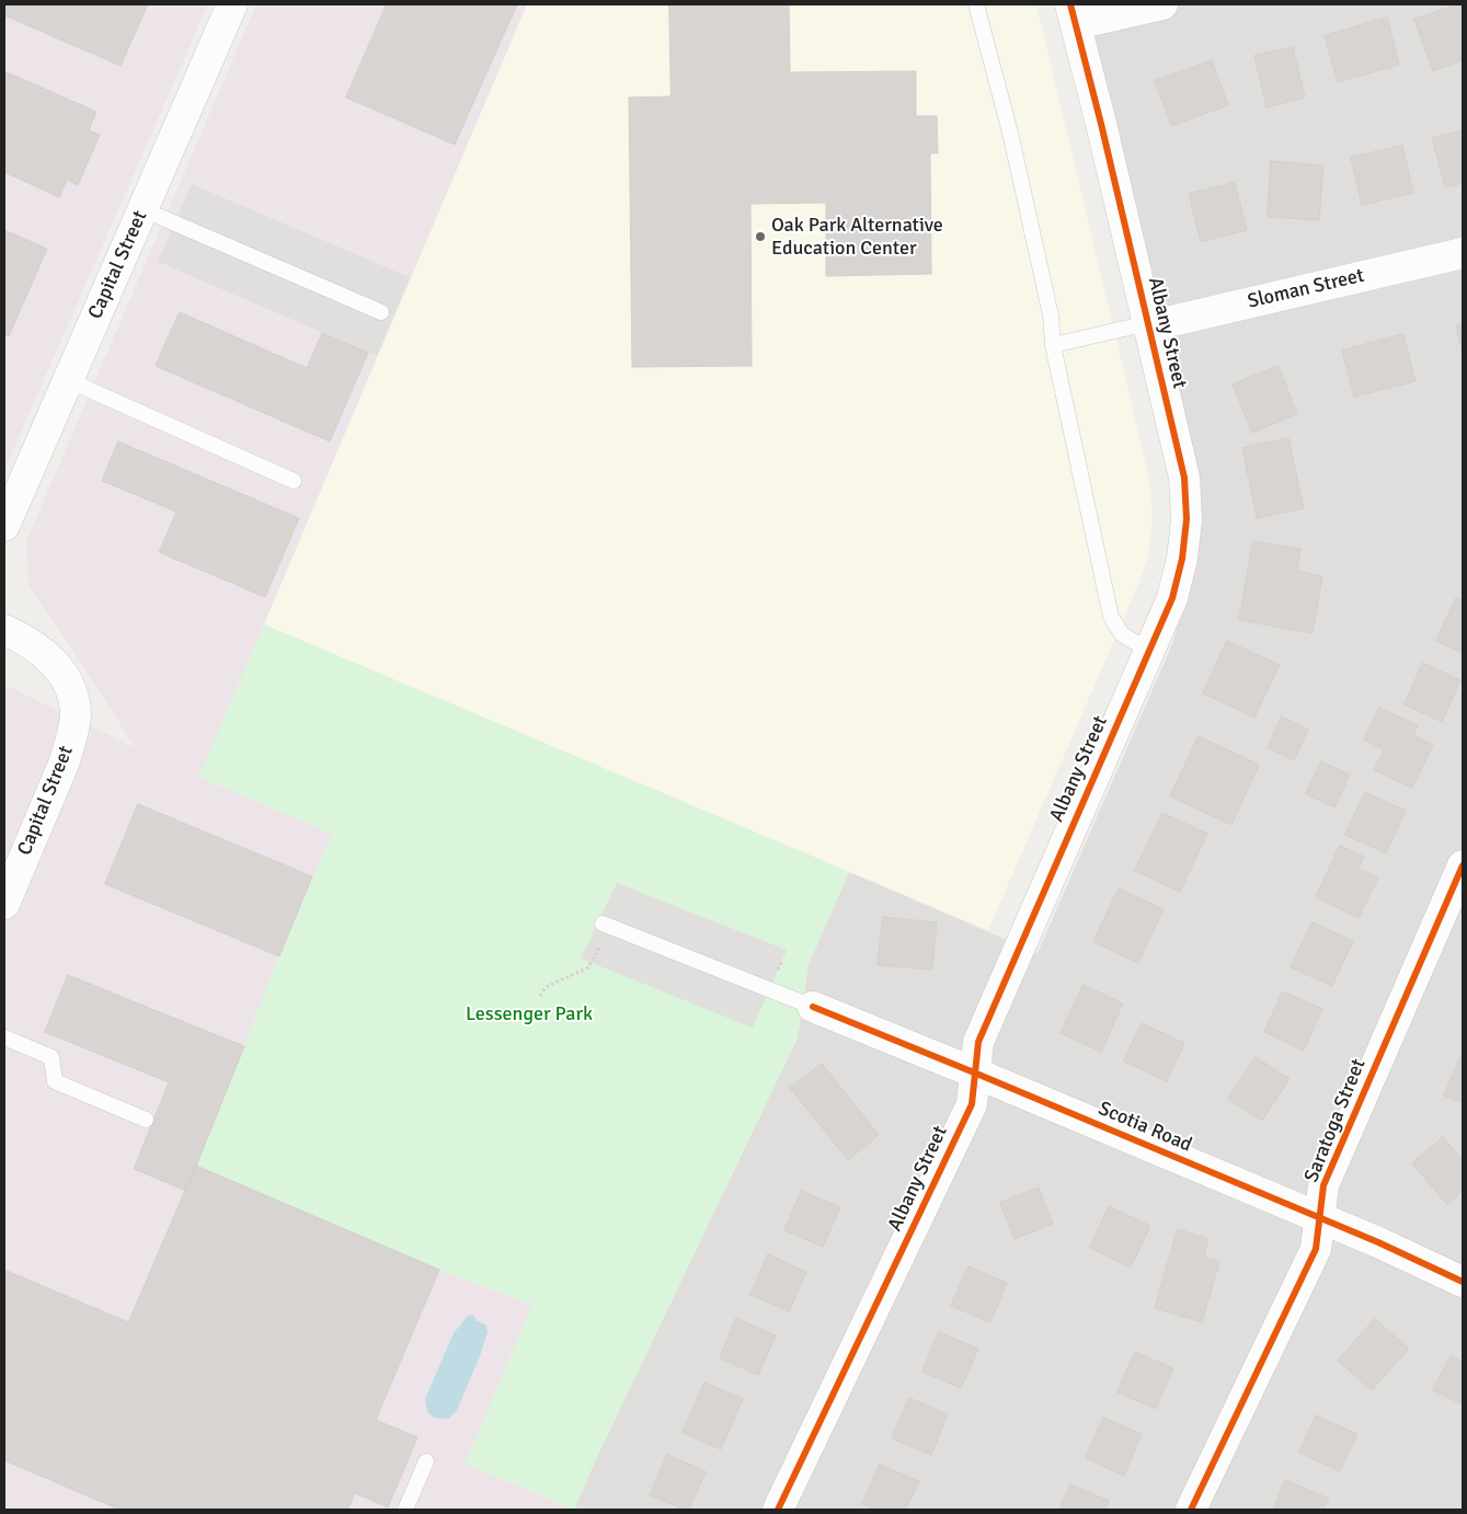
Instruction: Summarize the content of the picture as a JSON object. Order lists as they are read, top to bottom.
{
  "streets": {
    "street": [
      "Capital Street",
      "Sloman Street",
      "Albany Street",
      "Saratoga Street",
      "Scotia Road"
    ]
  },
  "crossings": [
    ["Sloman Street", "Albany Street"],
    ["Albany Street", "Scotia Road"],
    ["Saratoga Street", "Scotia Road"]
  ],
  "parks": ["Lessenger Park"],
  "places": ["Oak Park Alternative Education Center"]
}
